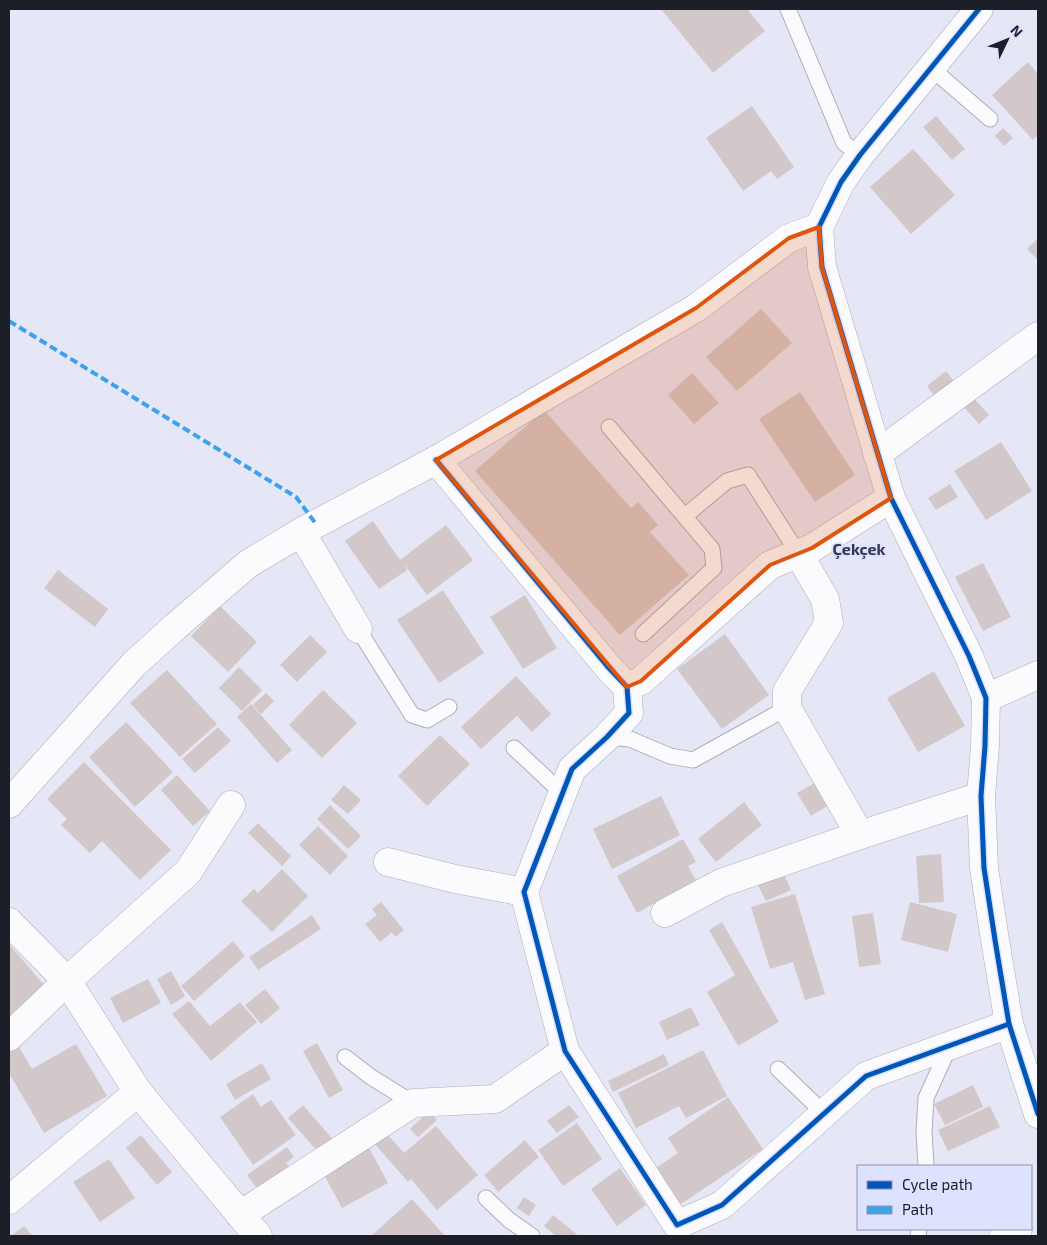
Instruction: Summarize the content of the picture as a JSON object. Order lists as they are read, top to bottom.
{
  "districts": ["Çekçek"],
  "legend": ["Cycle path", "Path"],
  "north": "top right"
}
